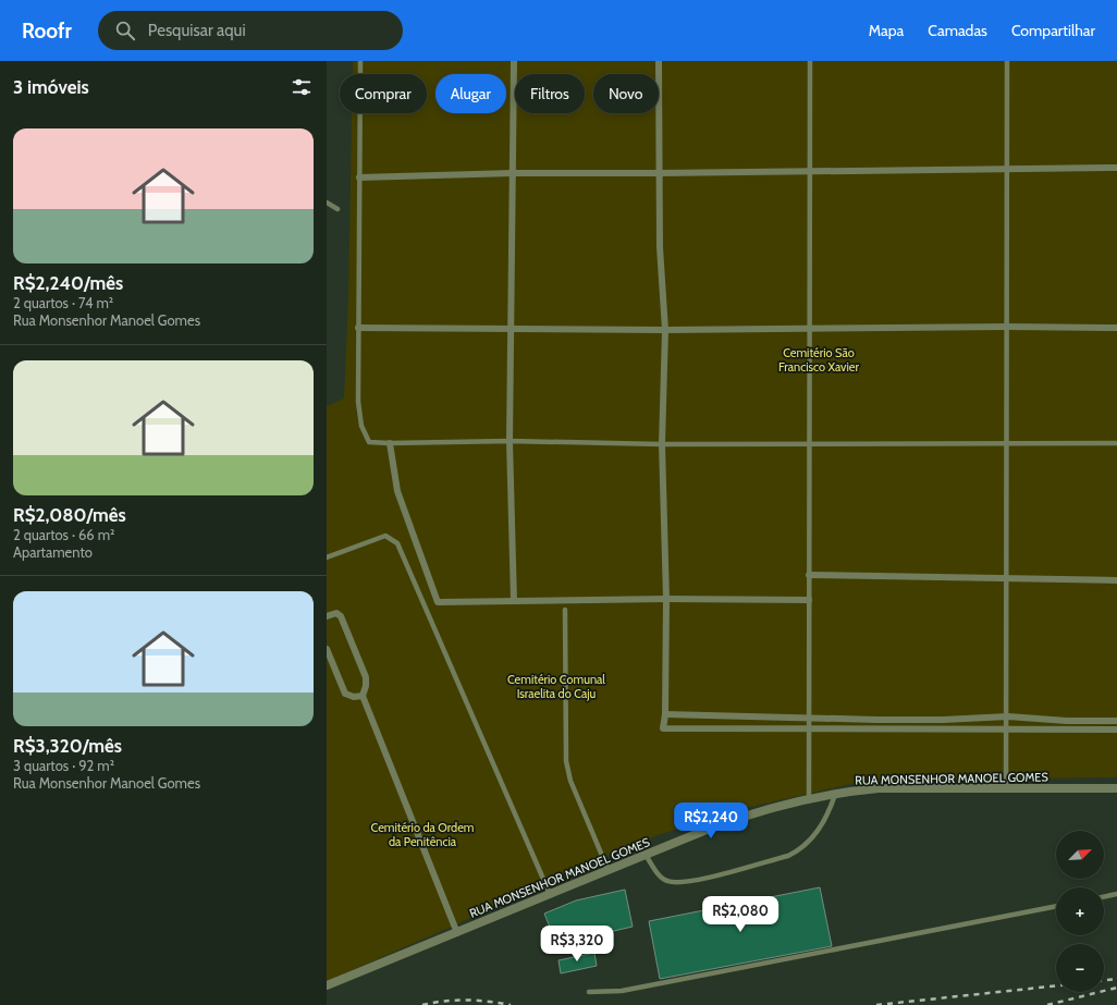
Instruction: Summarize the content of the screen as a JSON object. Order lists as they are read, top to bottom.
{
  "streets": {
    "street": ["RUA MONSENHOR MANOEL GOMES"]
  },
  "parks": ["Cemitério São Francisco Xavier", "Cemitério Comunal Israelita do Caju", "Cemitério da Ordem da Penitência"],
  "north": "top right",
  "page": {
    "header": "Roofr",
    "search": "Pesquisar aqui",
    "nav": ["Mapa", "Camadas", "Compartilhar"],
    "heading": "3 imóveis",
    "chip": [
      "Comprar",
      "Alugar",
      "Filtros",
      "Novo"
    ],
    "list": [
      {
        "name": "R$2,240/mês",
        "note": "2 quartos · 74 m² · Rua Monsenhor Manoel Gomes"
      },
      {
        "name": "R$2,080/mês",
        "note": "2 quartos · 66 m² · Apartamento"
      },
      {
        "name": "R$3,320/mês",
        "note": "3 quartos · 92 m² · Rua Monsenhor Manoel Gomes"
      }
    ],
    "price": ["R$2,240", "R$2,080", "R$3,320"],
    "map_buttons": ["+", "−"]
  }
}
